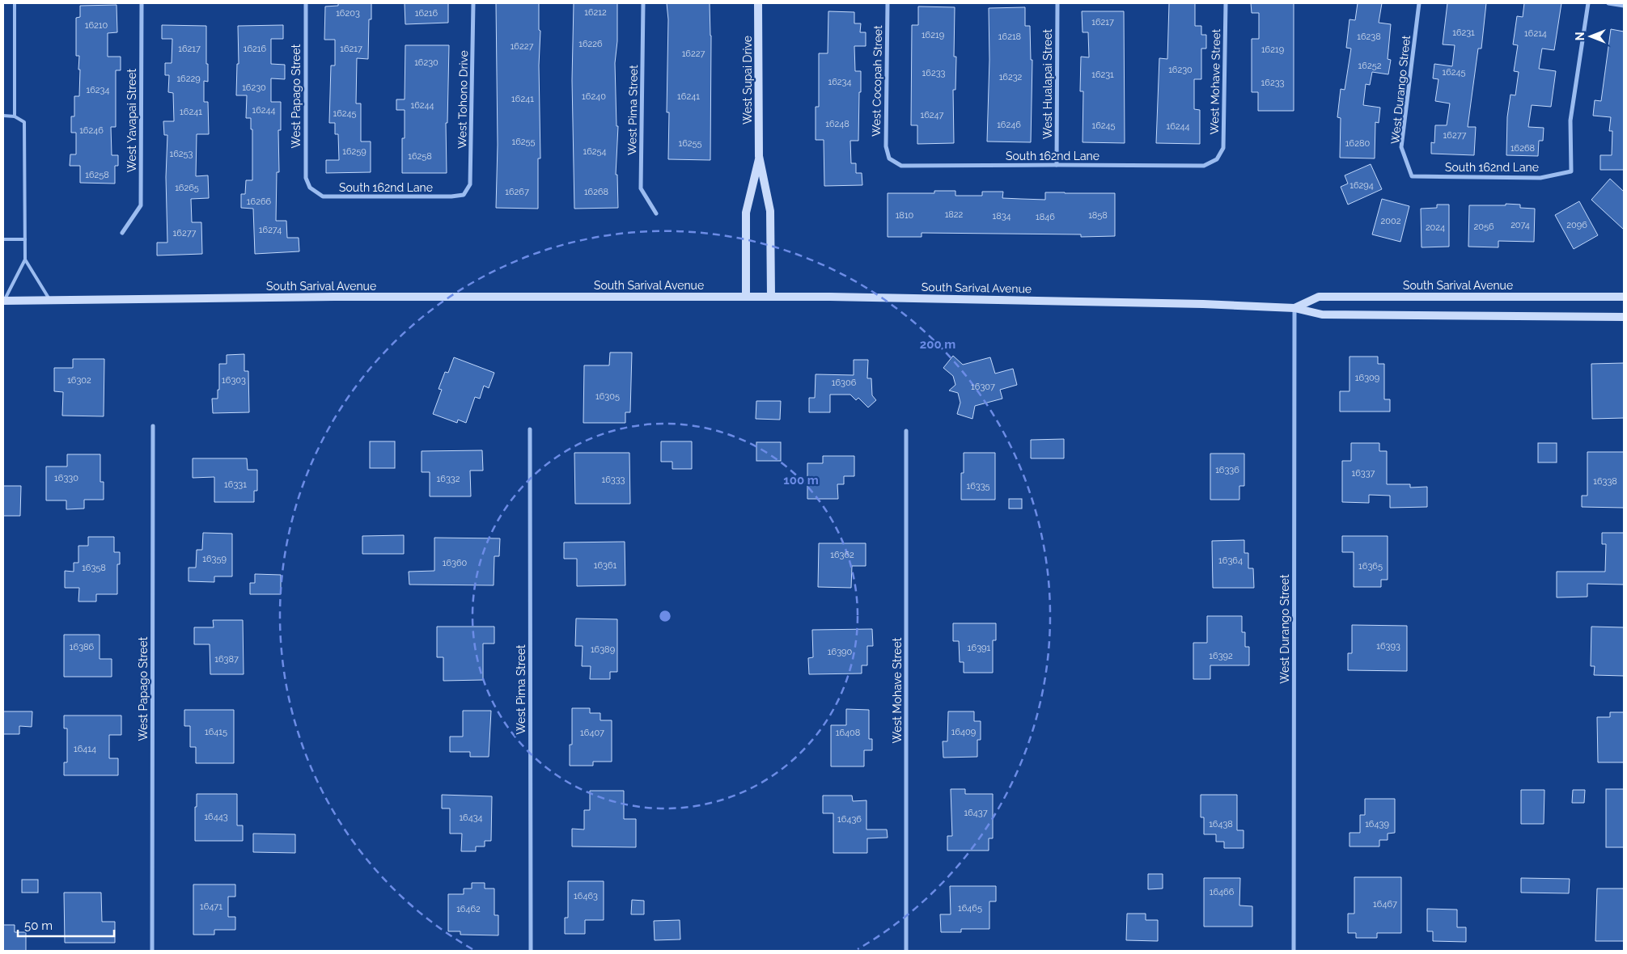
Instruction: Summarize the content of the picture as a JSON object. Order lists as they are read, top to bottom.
{
  "streets": {
    "main road": ["West Supai Drive", "South Sarival Avenue"],
    "street": [
      "West Cocopah Street",
      "West Mohave Street",
      "West Hualapai Street",
      "West Durango Street",
      "West Papago Street",
      "West Tohono Drive",
      "West Pima Street",
      "West Yavapai Street",
      "South 162nd Lane"
    ]
  },
  "crossings": [
    ["West Supai Drive", "South Sarival Avenue"],
    ["West Cocopah Street", "South 162nd Lane"],
    ["West Mohave Street", "South 162nd Lane"],
    ["West Hualapai Street", "South 162nd Lane"],
    ["West Durango Street", "South 162nd Lane"],
    ["West Durango Street", "South Sarival Avenue"],
    ["West Papago Street", "South 162nd Lane"],
    ["West Tohono Drive", "South 162nd Lane"]
  ],
  "house_numbers": [
    "16212",
    "16203",
    "16216",
    "16217",
    "16210",
    "16231",
    "16214",
    "16219",
    "16218",
    "16238",
    "16226",
    "16227",
    "16217",
    "16216",
    "16217",
    "16219",
    "16227",
    "16230",
    "16252",
    "16230",
    "16245",
    "16233",
    "16231",
    "16232",
    "16229",
    "16234",
    "16233",
    "16230",
    "16234",
    "16240",
    "16241",
    "16241",
    "16244",
    "16244",
    "16241",
    "16245",
    "16247",
    "16248",
    "16246",
    "16245",
    "16244",
    "16246",
    "16277",
    "16255",
    "16255",
    "16280",
    "16268",
    "16259",
    "16254",
    "16253",
    "16258",
    "16258",
    "16294",
    "16265",
    "16267",
    "16268",
    "16266",
    "1822",
    "1810",
    "1858",
    "1834",
    "1846",
    "2002",
    "2074",
    "2096",
    "2056",
    "2024",
    "16274",
    "16277",
    "16309",
    "16302",
    "16303",
    "16306",
    "16307",
    "16305",
    "16336",
    "16337",
    "16330",
    "16332",
    "16333",
    "16338",
    "16331",
    "16335",
    "16362",
    "16359",
    "16364",
    "16360",
    "16361",
    "16365",
    "16358",
    "16393",
    "16386",
    "16391",
    "16389",
    "16390",
    "16392",
    "16387",
    "16415",
    "16409",
    "16407",
    "16408",
    "16414",
    "16437",
    "16443",
    "16434",
    "16436",
    "16438",
    "16439",
    "16466",
    "16463",
    "16467",
    "16471",
    "16465",
    "16462"
  ],
  "scale_bar": "50 m",
  "north": "left",
  "rings": ["200 m", "100 m"]
}
